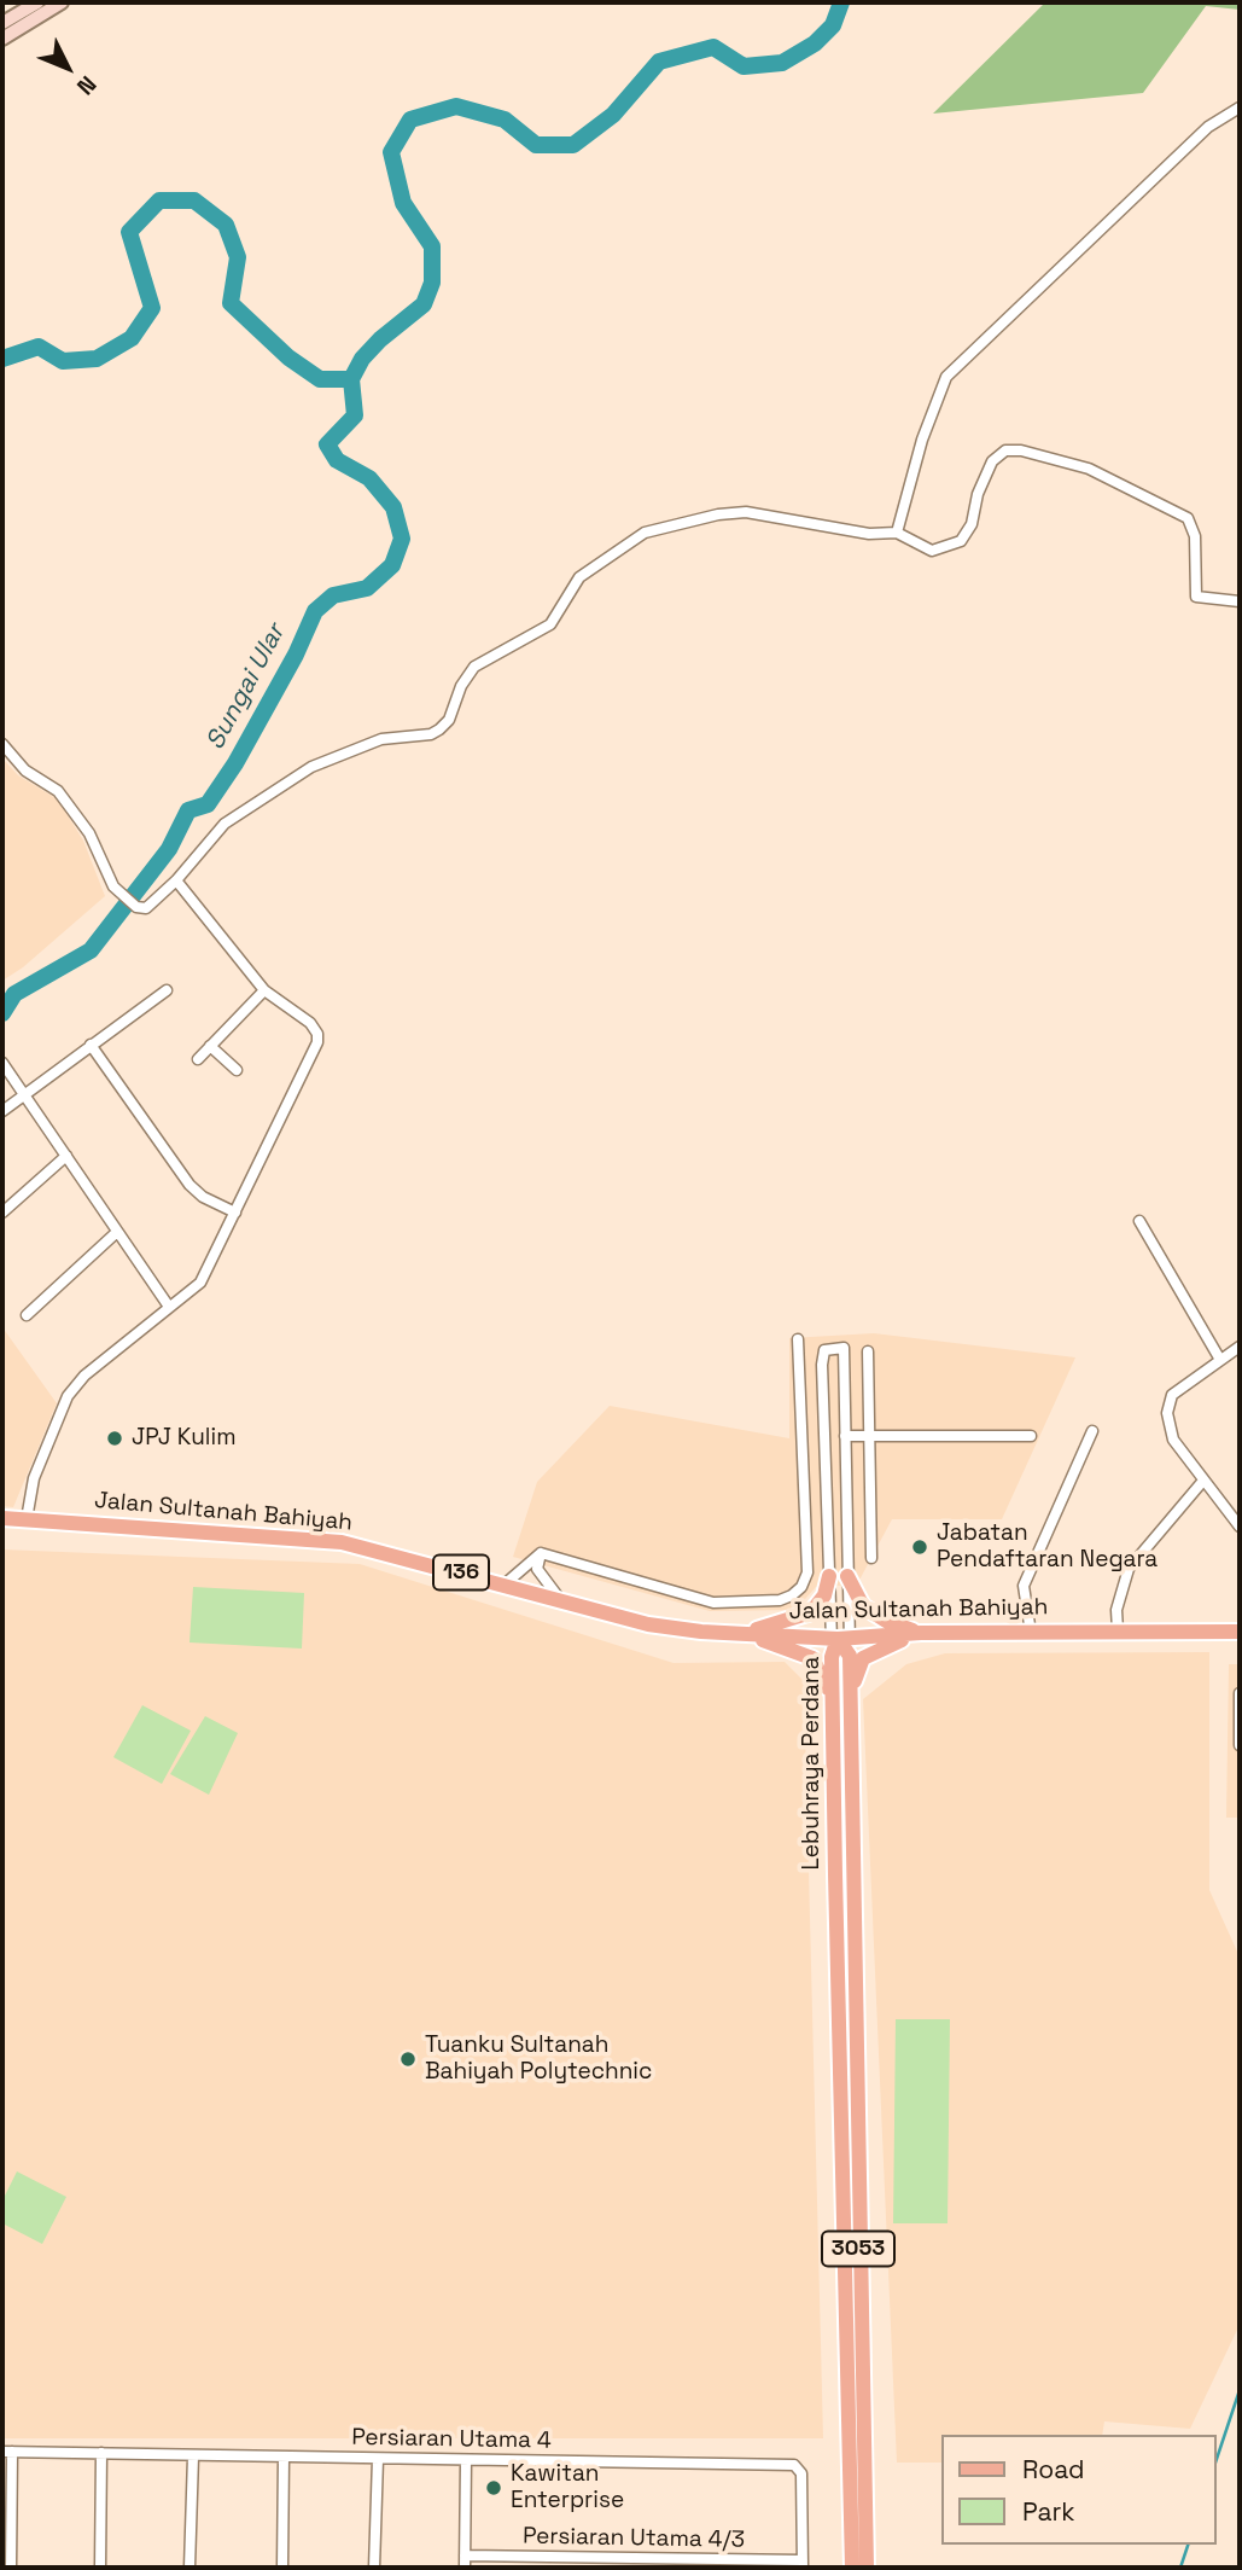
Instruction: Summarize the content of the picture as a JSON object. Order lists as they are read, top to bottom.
{
  "streets": {
    "main road": [
      "Jalan Sultanah Bahiyah",
      "136",
      "Lebuhraya Perdana",
      "3053"
    ],
    "street": ["Persiaran Utama 4", "Persiaran Utama 4/3"]
  },
  "crossings": [
    ["Jalan Sultanah Bahiyah", "Lebuhraya Perdana"],
    ["Persiaran Utama 4", "Persiaran Utama 4/3"]
  ],
  "water": ["Sungai Ular"],
  "places": [
    "JPJ Kulim",
    "Jabatan Pendaftaran Negara",
    "Tuanku Sultanah Bahiyah Polytechnic",
    "Kawitan Enterprise"
  ],
  "legend": ["Road", "Park"],
  "north": "bottom right"
}
